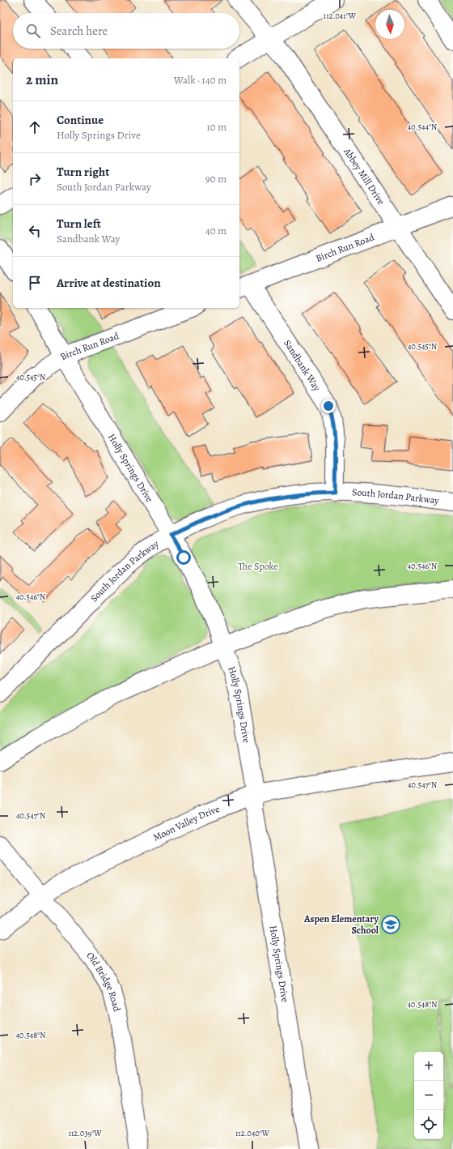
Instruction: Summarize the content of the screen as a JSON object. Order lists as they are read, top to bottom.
{
  "streets": {
    "street": [
      "Abbey Mill Drive",
      "Birch Run Road",
      "Sandbank Way",
      "Holly Springs Drive",
      "South Jordan Parkway",
      "Moon Valley Drive",
      "Old Bridge Road"
    ]
  },
  "crossings": [
    ["Abbey Mill Drive", "Birch Run Road"],
    ["Birch Run Road", "Sandbank Way"],
    ["Birch Run Road", "Holly Springs Drive"],
    ["Sandbank Way", "South Jordan Parkway"],
    ["Holly Springs Drive", "South Jordan Parkway"],
    ["Holly Springs Drive", "Moon Valley Drive"],
    ["Moon Valley Drive", "Old Bridge Road"]
  ],
  "parks": ["The Spoke"],
  "places": {
    "school or university": ["Aspen Elementary School"]
  },
  "north": "bottom",
  "page": {
    "search": "Search here",
    "heading": ["2 min", "Walk · 140 m"],
    "list": [
      ["Continue", "Holly Springs Drive", "10 m"],
      ["Turn right", "South Jordan Parkway", "90 m"],
      ["Turn left", "Sandbank Way", "40 m"],
      "Arrive at destination"
    ],
    "map_buttons": ["+", "−"]
  },
  "coordinates": [
    "112.041°W",
    "40.544°N",
    "40.545°N",
    "40.546°N",
    "40.547°N",
    "40.548°N",
    "112.039°W",
    "112.040°W"
  ]
}
